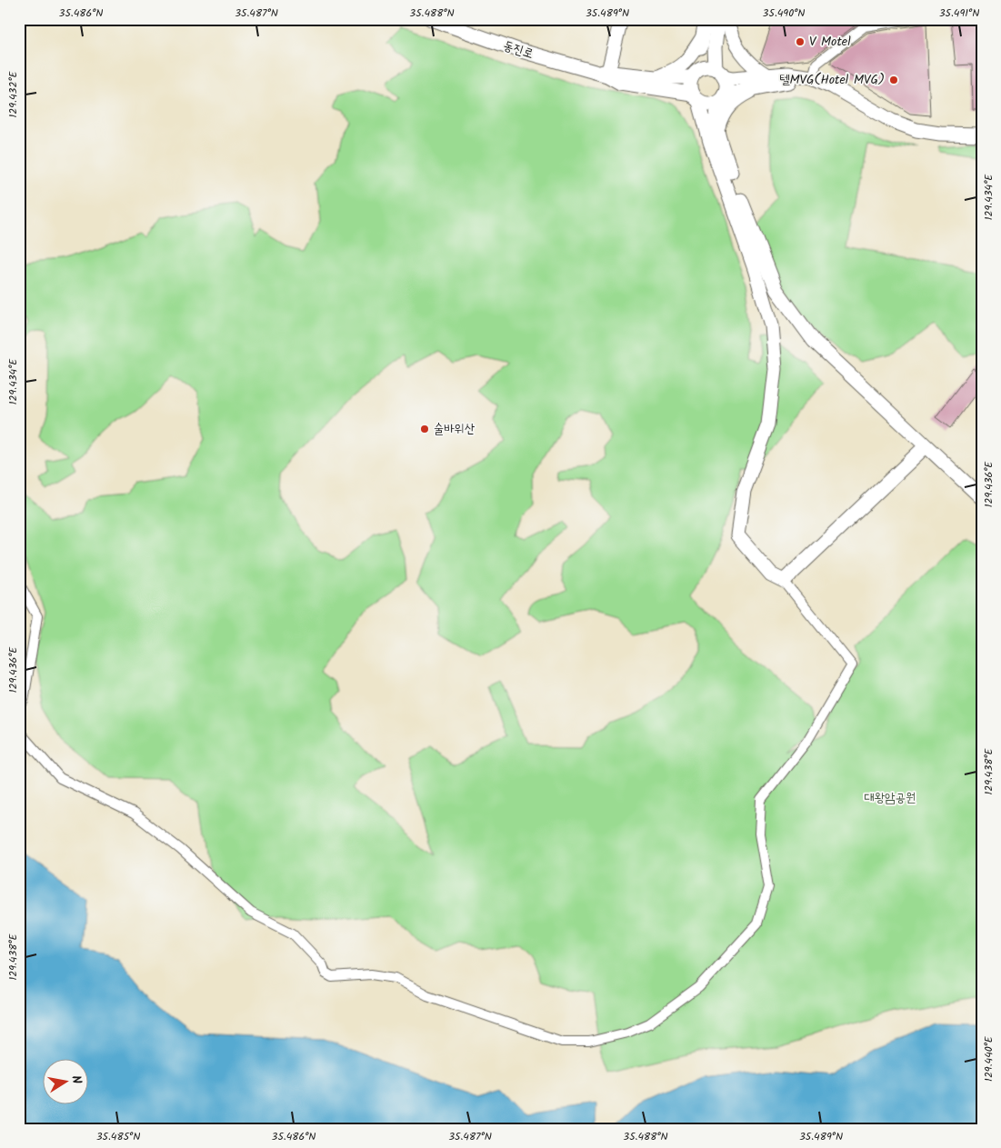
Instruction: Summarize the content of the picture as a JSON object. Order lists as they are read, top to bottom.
{
  "streets": {
    "street": ["동진로"]
  },
  "parks": ["대왕암공원"],
  "places": ["V Motel", "텔MVG(Hotel MVG)", "술바위산"],
  "north": "right",
  "coordinates": [
    "35.486°N",
    "35.487°N",
    "35.488°N",
    "35.489°N",
    "35.490°N",
    "35.491°N",
    "129.432°E",
    "129.434°E",
    "129.436°E",
    "129.438°E",
    "129.440°E",
    "35.485°N"
  ]
}
